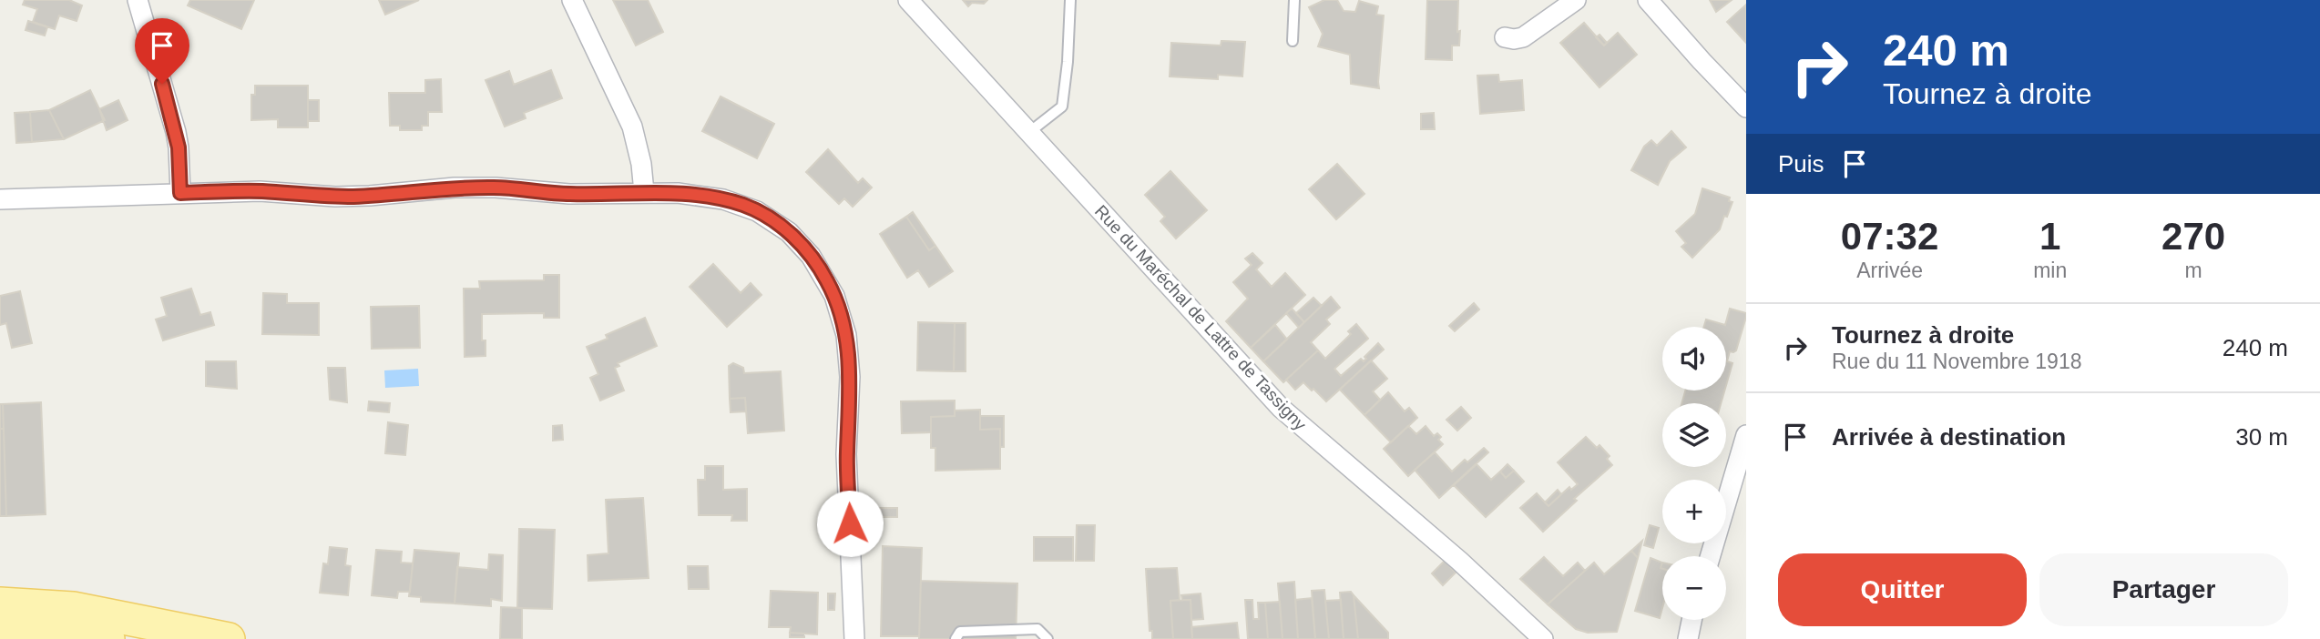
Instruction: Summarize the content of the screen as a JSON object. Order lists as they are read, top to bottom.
{
  "streets": {
    "street": ["Rue du Maréchal de Lattre de Tassigny"]
  },
  "page": {
    "turn": ["240 m", "Tournez à droite"],
    "then": "Puis",
    "eta": [
      "07:32",
      "Arrivée",
      "1",
      "min",
      "270",
      "m"
    ],
    "list": [
      {
        "name": "Tournez à droite",
        "note": "Rue du 11 Novembre 1918",
        "value": "240 m"
      },
      {
        "name": "Arrivée à destination",
        "value": "30 m"
      }
    ],
    "map_buttons": ["+", "−"],
    "buttons": ["Quitter", "Partager"]
  }
}
